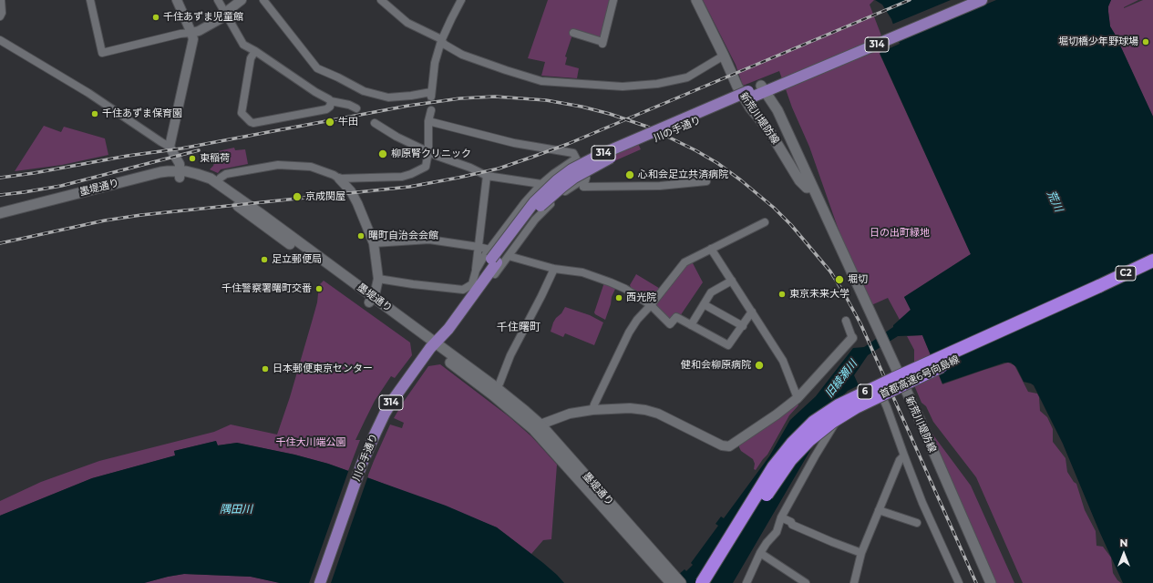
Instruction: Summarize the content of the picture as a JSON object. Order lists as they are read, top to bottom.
{
  "streets": {
    "highway": ["C2", "首都高速6号向島線", "6"],
    "main road": [
      "314",
      "新荒川堤防線",
      "川の手通り",
      "墨堤通り"
    ]
  },
  "crossings": [
    ["新荒川堤防線", "川の手通り"],
    ["川の手通り", "墨堤通り"],
    ["C2", "首都高速6号向島線"]
  ],
  "districts": ["千住曙町"],
  "water": ["荒川", "旧綾瀬川", "隅田川"],
  "parks": ["日の出町緑地", "千住大川端公園"],
  "places": [
    "千住あずま児童館",
    "堀切橋少年野球場",
    "千住あずま保育園",
    "牛田",
    "柳原腎クリニック",
    "東稲荷",
    "心和会足立共済病院",
    "京成関屋",
    "曙町自治会会館",
    "足立郵便局",
    "堀切",
    "千住警察署曙町交番",
    "東京未来大学",
    "西光院",
    "健和会柳原病院",
    "日本郵便東京センター"
  ],
  "north": "top"
}
